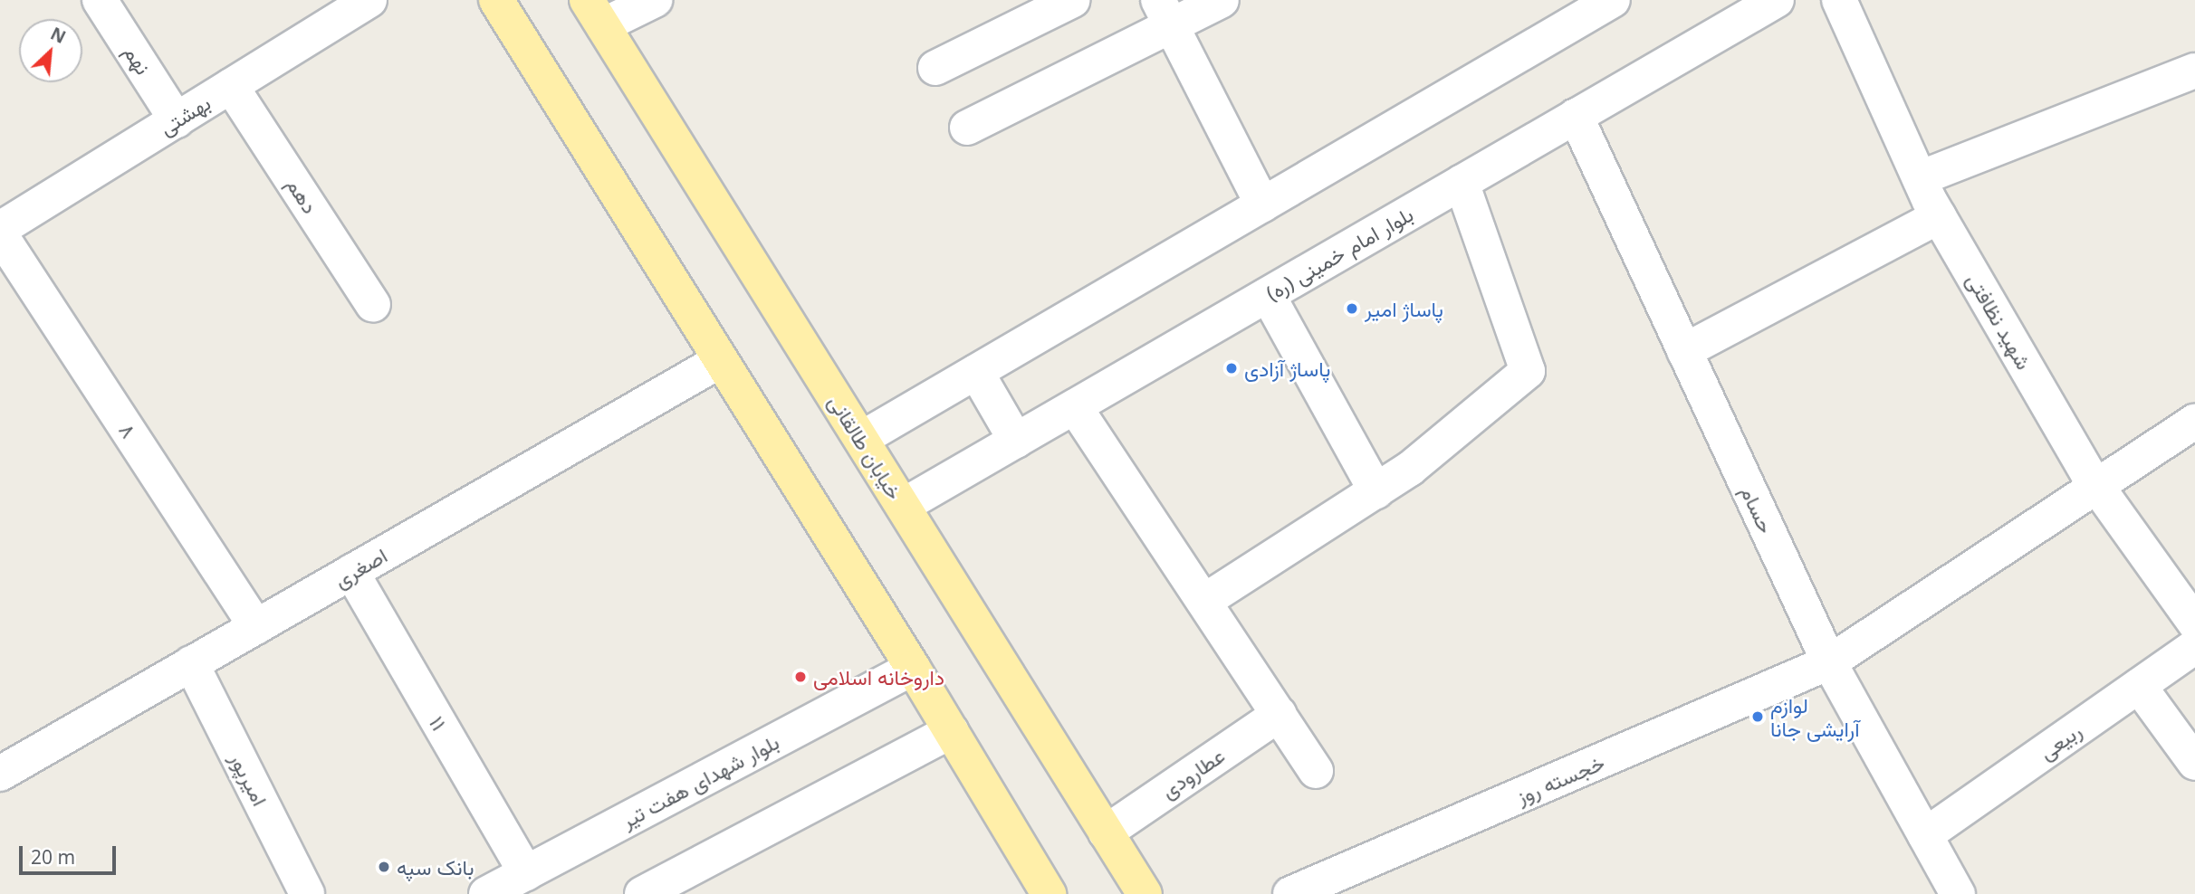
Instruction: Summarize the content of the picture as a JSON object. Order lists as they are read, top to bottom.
{
  "streets": {
    "main road": ["خیابان طالقانی"],
    "street": [
      "نهم",
      "بهشتی",
      "دهم",
      "بلوار امام خمینی (ره)",
      "شهید نظافتی",
      "۸",
      "حسام",
      "اصغری",
      "۱۱",
      "ربیعی",
      "عطارودی",
      "امیرپور",
      "خجسته روز",
      "بلوار شهدای هفت تیر"
    ]
  },
  "crossings": [
    ["نهم", "بهشتی"],
    ["بهشتی", "دهم"],
    ["بلوار امام خمینی (ره)", "خیابان طالقانی"],
    ["بلوار امام خمینی (ره)", "حسام"],
    ["شهید نظافتی", "خجسته روز"],
    ["۸", "اصغری"],
    ["خیابان طالقانی", "عطارودی"],
    ["حسام", "ربیعی"],
    ["حسام", "خجسته روز"],
    ["اصغری", "۱۱"],
    ["اصغری", "امیرپور"],
    ["۱۱", "بلوار شهدای هفت تیر"]
  ],
  "places": [
    "پاساژ امیر",
    "پاساژ آزادی",
    "داروخانه اسلامی",
    "لوازم آرایشی جانا",
    "بانک سپه"
  ],
  "scale_bar": "20 m",
  "north": "top right"
}
